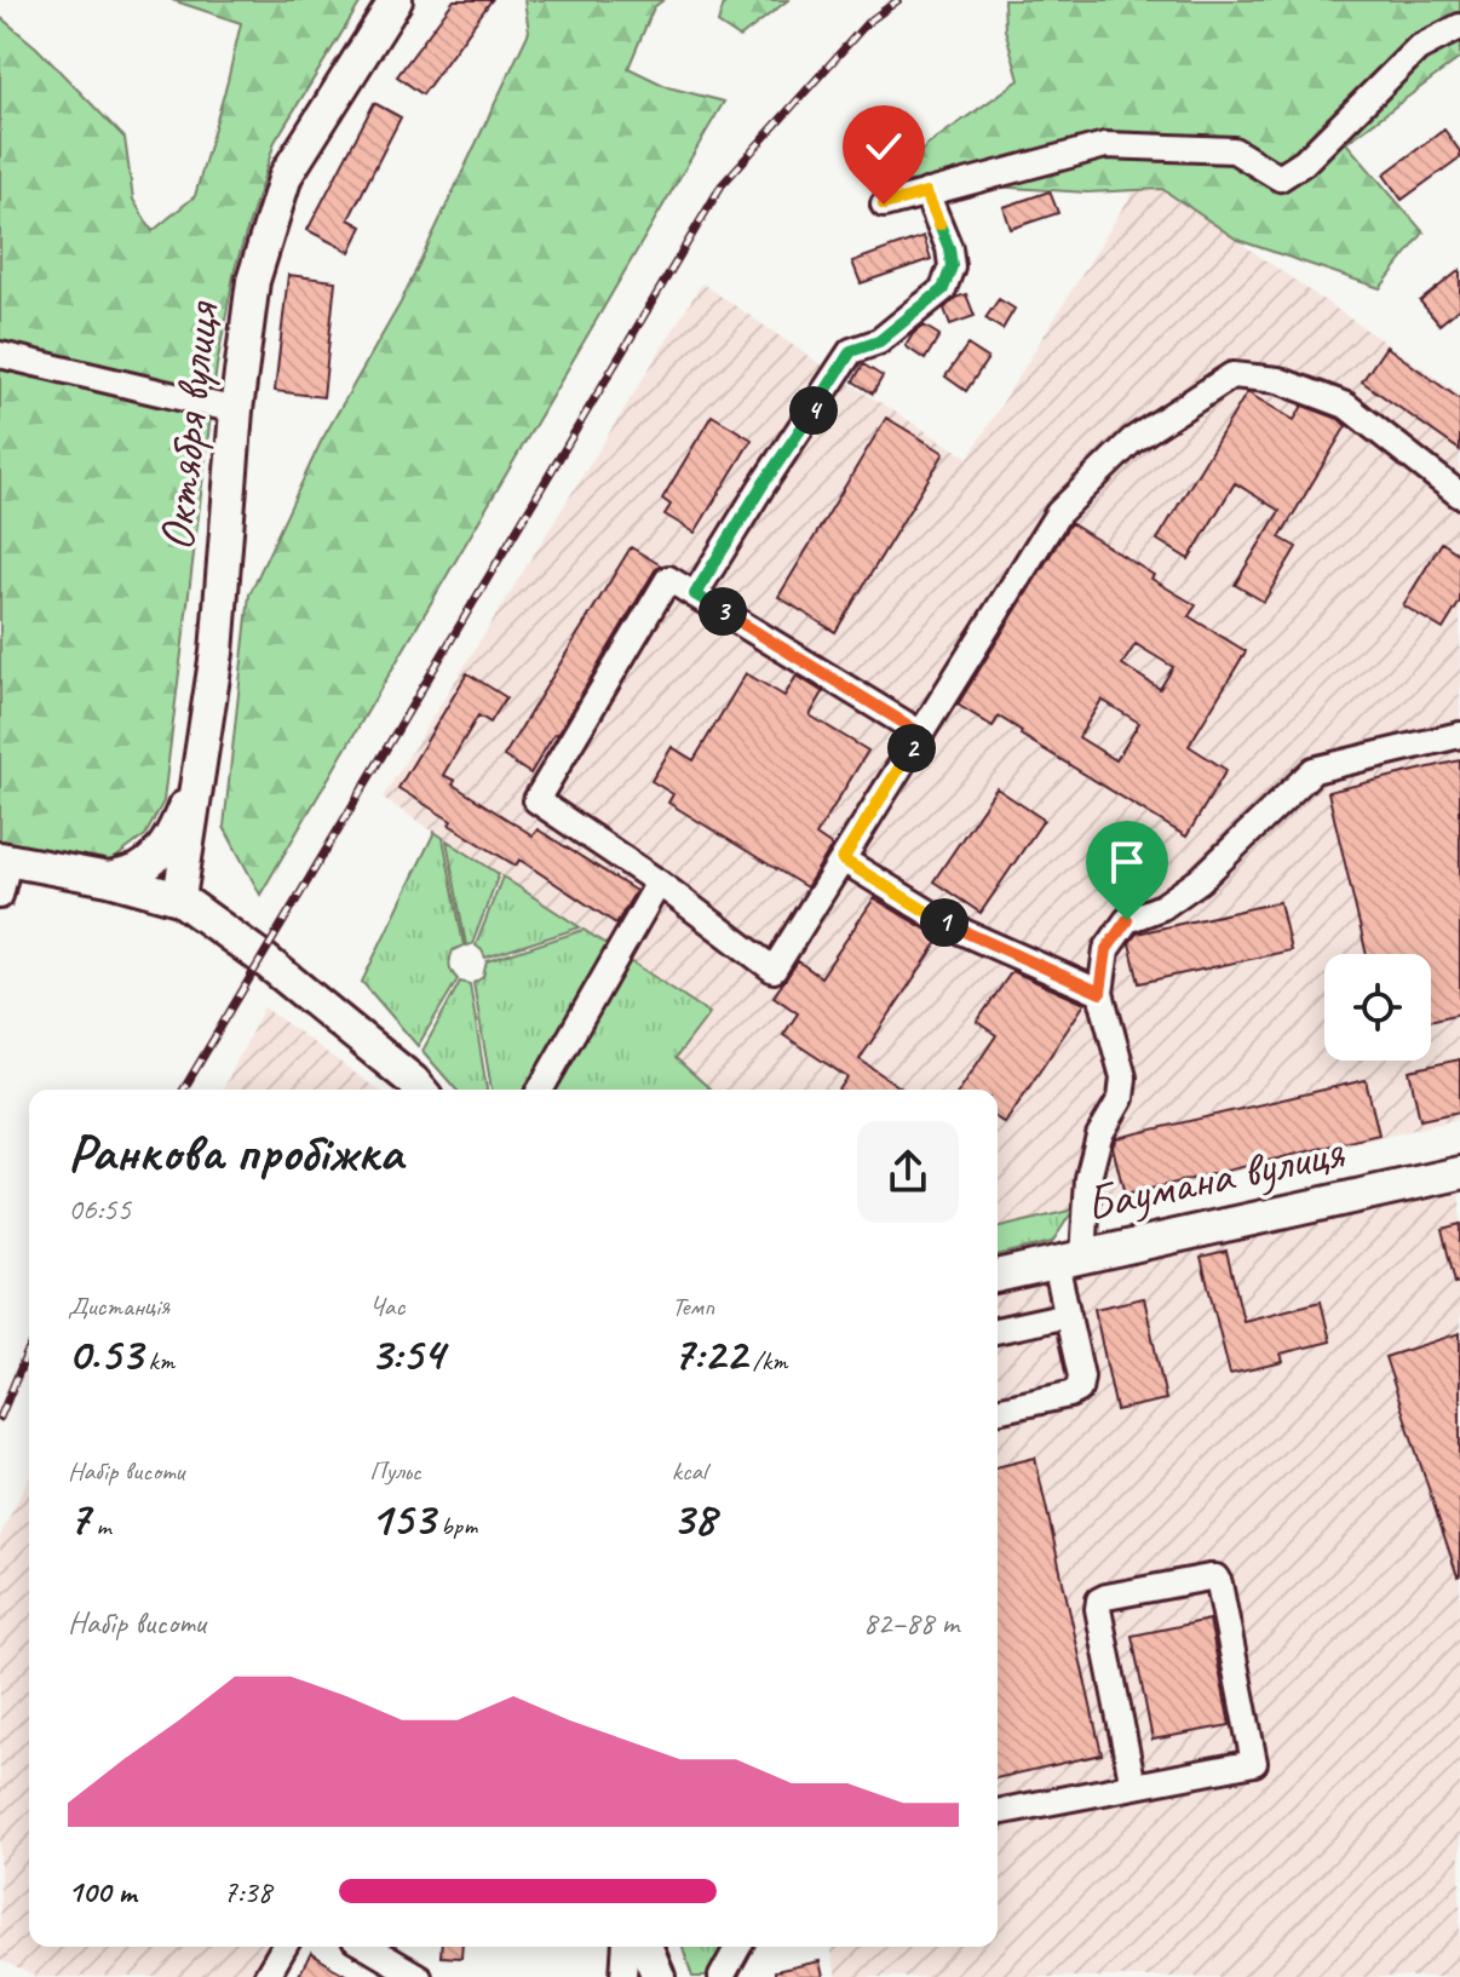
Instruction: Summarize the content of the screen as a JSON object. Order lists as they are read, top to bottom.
{
  "streets": {
    "main road": ["Октября вулиця", "Баумана вулиця"]
  },
  "page": {
    "pins": [
      "4",
      "3",
      "2",
      "1"
    ],
    "heading": ["Ранкова пробіжка", "06:55"],
    "stats": [
      ["Дистанція", "0.53 km"],
      ["Час", "3:54"],
      ["Темп", "7:22 /km"],
      ["Набір висоти", "7 m"],
      ["Пульс", "153 bpm"],
      ["kcal", "38"]
    ],
    "chart": ["Набір висоти", "82–88 m"],
    "list": [
      {
        "name": "100 m",
        "note": "7:38"
      }
    ]
  }
}
